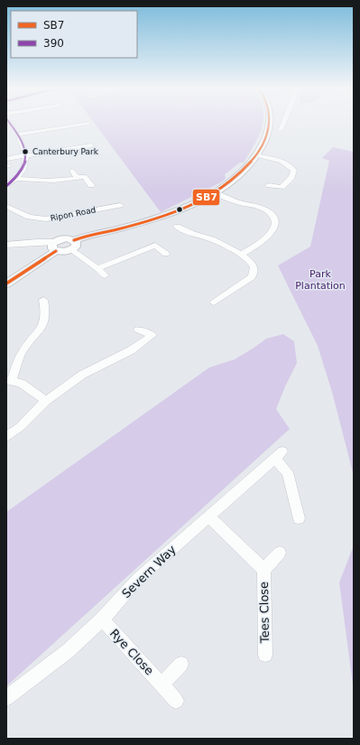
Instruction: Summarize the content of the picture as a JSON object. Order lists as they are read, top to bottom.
{
  "streets": {
    "street": [
      "Ripon Road",
      "Severn Way",
      "Tees Close",
      "Rye Close"
    ]
  },
  "crossings": [
    ["Severn Way", "Tees Close"],
    ["Severn Way", "Rye Close"]
  ],
  "parks": ["Park Plantation"],
  "places": ["Canterbury Park"],
  "lines": ["transit line SB7", "transit line 390"],
  "legend": ["SB7", "390"]
}
